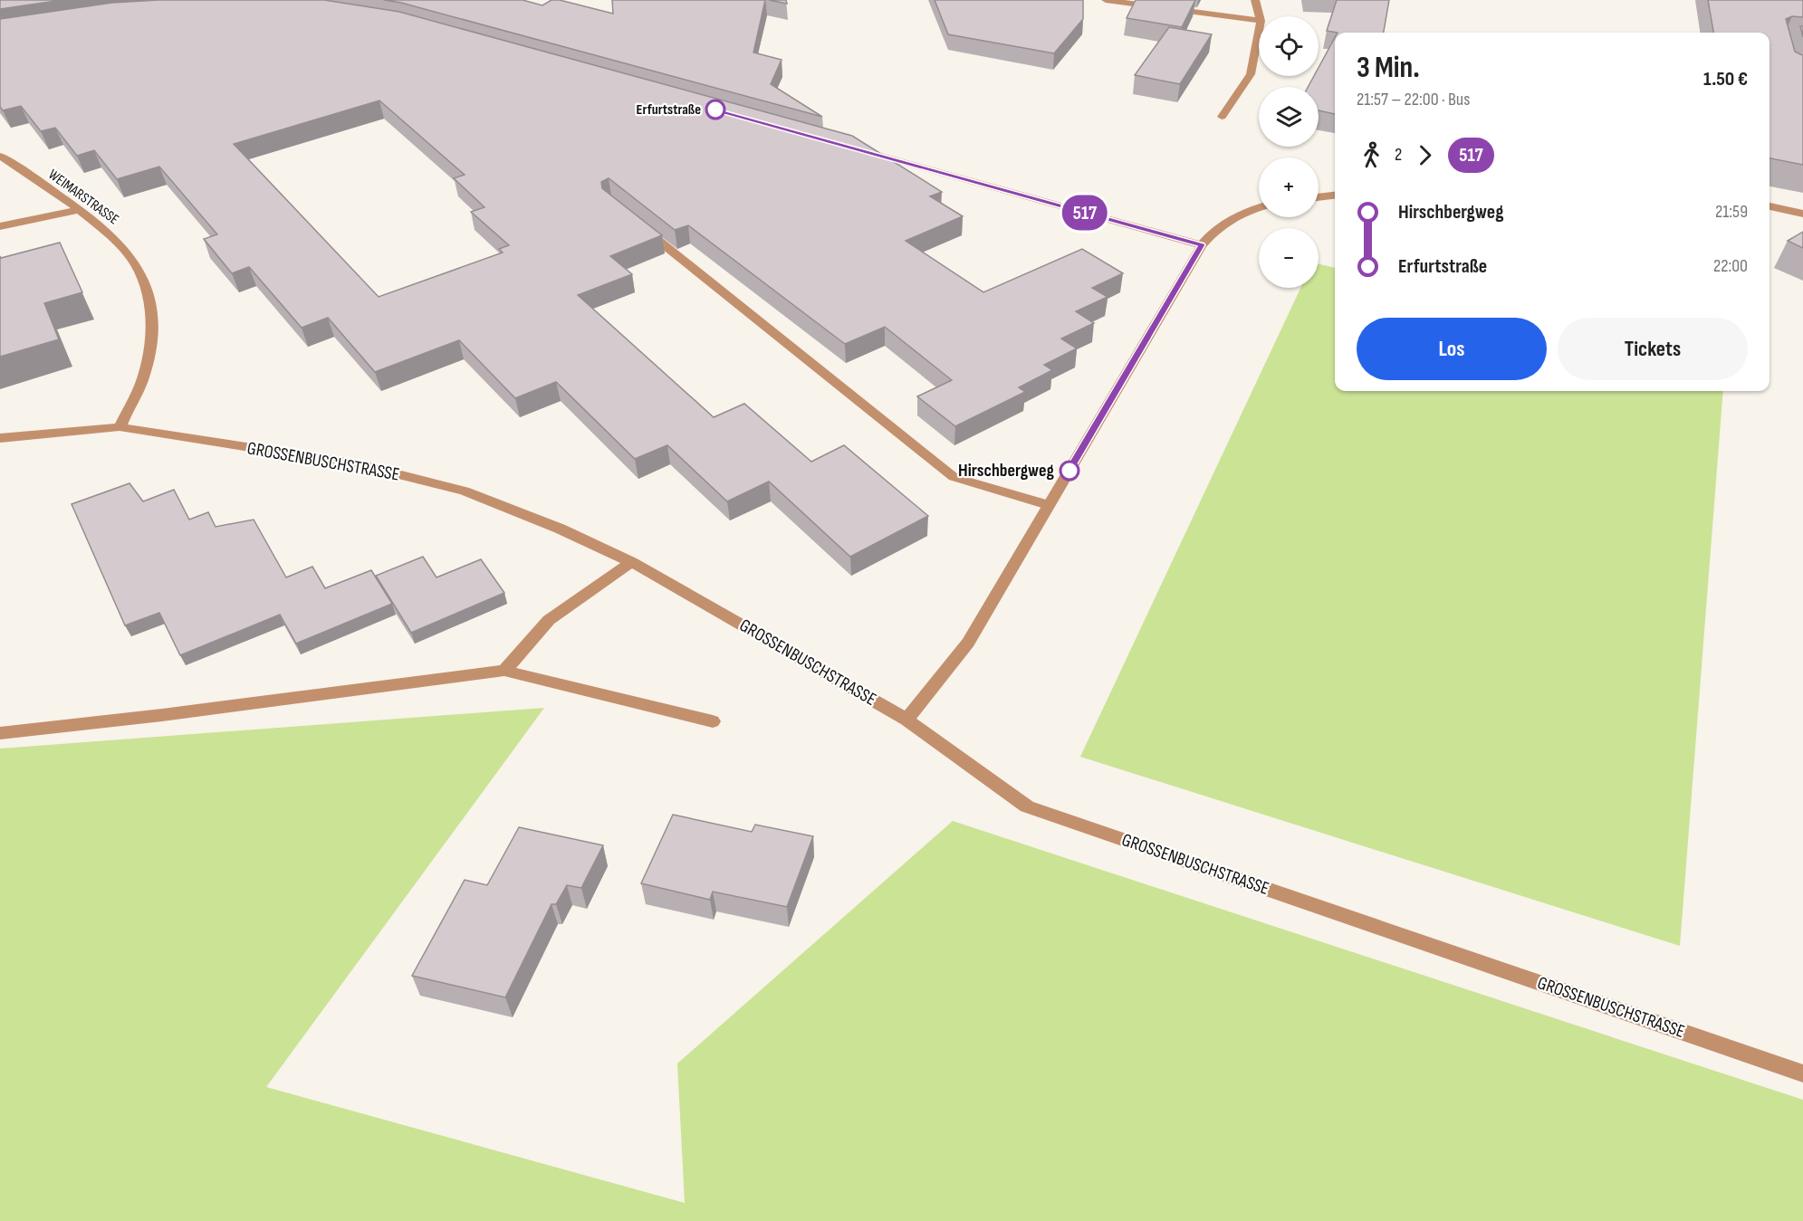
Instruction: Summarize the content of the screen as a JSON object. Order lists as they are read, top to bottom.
{
  "streets": {
    "street": ["WEIMARSTRASSE", "GROSSENBUSCHSTRASSE"]
  },
  "crossings": [
    ["WEIMARSTRASSE", "GROSSENBUSCHSTRASSE"]
  ],
  "places": ["Erfurtstraße", "Hirschbergweg"],
  "lines": ["bus line 517"],
  "page": {
    "on_map": "517",
    "map_buttons": ["+", "−"],
    "heading": ["3 Min.", "21:57 – 22:00 · Bus", "1.50 €"],
    "legs": ["2", "517"],
    "list": [
      {
        "name": "Hirschbergweg",
        "value": "21:59"
      },
      {
        "name": "Erfurtstraße",
        "value": "22:00"
      }
    ],
    "buttons": ["Los", "Tickets"]
  }
}
